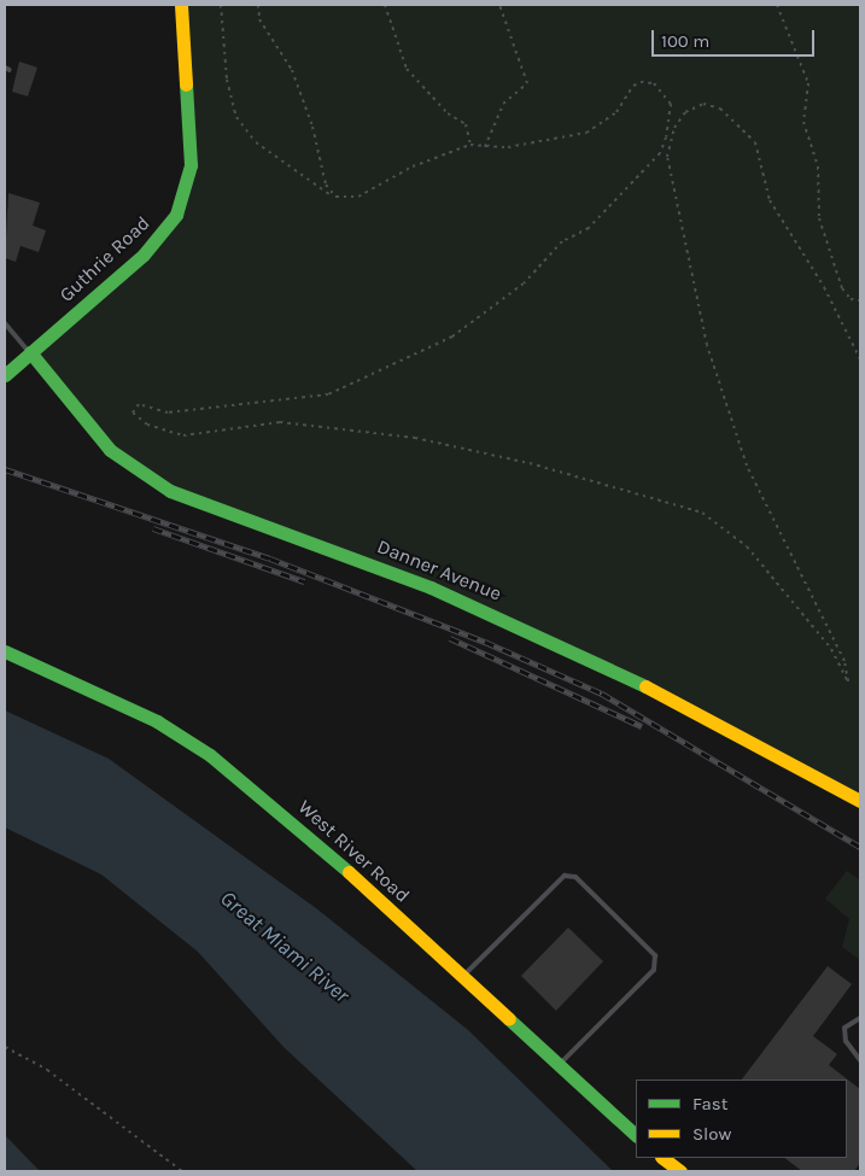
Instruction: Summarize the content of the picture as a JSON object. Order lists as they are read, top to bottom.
{
  "streets": {
    "street": ["Guthrie Road", "Danner Avenue", "West River Road"]
  },
  "crossings": [
    ["Guthrie Road", "Danner Avenue"]
  ],
  "water": ["Great Miami River"],
  "legend": ["Fast", "Slow"],
  "scale_bar": "100 m"
}
